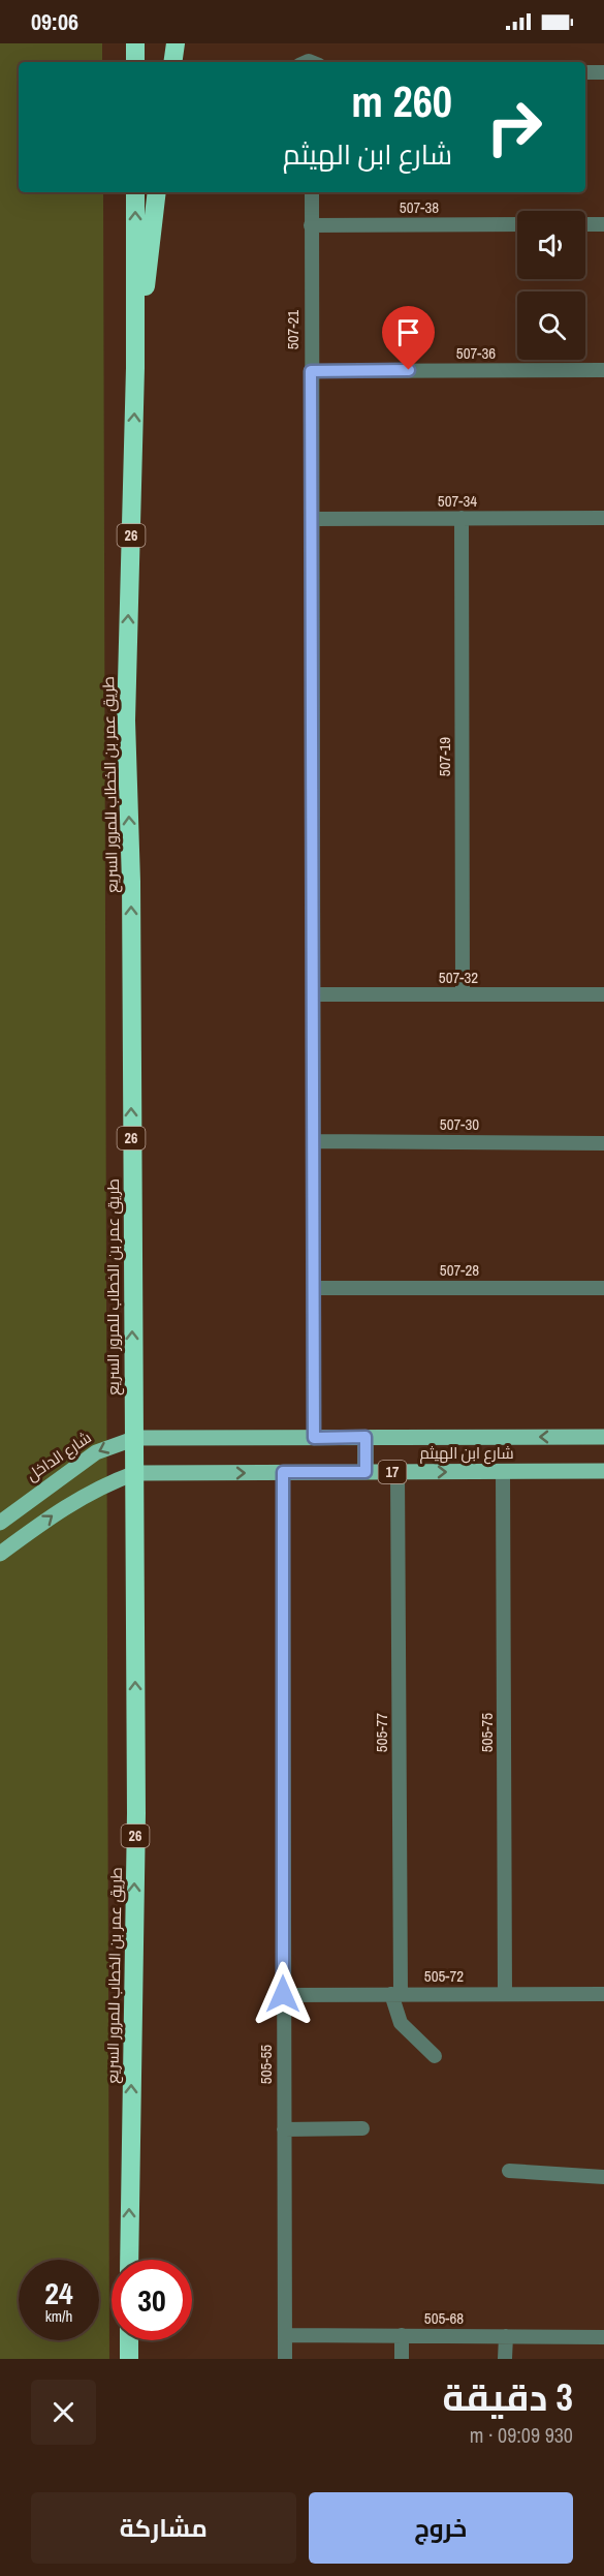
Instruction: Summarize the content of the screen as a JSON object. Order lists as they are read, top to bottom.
{
  "streets": {
    "highway": ["26", "طريق عمر بن الخطاب للمرور السريع"],
    "main road": ["شارع ابن الهيثم", "شارع الداخل", "17"],
    "street": [
      "507-38",
      "507-21",
      "507-36",
      "507-34",
      "507-19",
      "507-32",
      "507-30",
      "507-28",
      "505-77",
      "505-75",
      "505-72",
      "505-55",
      "505-68"
    ]
  },
  "crossings": [
    ["507-38", "507-21"],
    ["507-21", "507-36"],
    ["507-21", "507-34"],
    ["507-21", "507-32"],
    ["507-21", "507-30"],
    ["507-21", "507-28"],
    ["507-21", "شارع ابن الهيثم"],
    ["507-34", "507-19"],
    ["507-19", "507-32"],
    ["شارع ابن الهيثم", "شارع الداخل"],
    ["شارع ابن الهيثم", "505-77"],
    ["شارع ابن الهيثم", "505-75"],
    ["شارع ابن الهيثم", "505-55"],
    ["505-77", "505-72"],
    ["505-75", "505-72"],
    ["505-72", "505-55"],
    ["505-55", "505-68"]
  ],
  "one_way": ["طريق عمر بن الخطاب للمرور السريع", "شارع الداخل"],
  "page": {
    "status": "09:06",
    "turn": ["260 m", "شارع ابن الهيثم"],
    "speed": "24 km/h",
    "limit": "30",
    "heading": ["3 دقيقة", "930 m · 09:09"],
    "buttons": ["خروج", "مشاركة"]
  }
}
